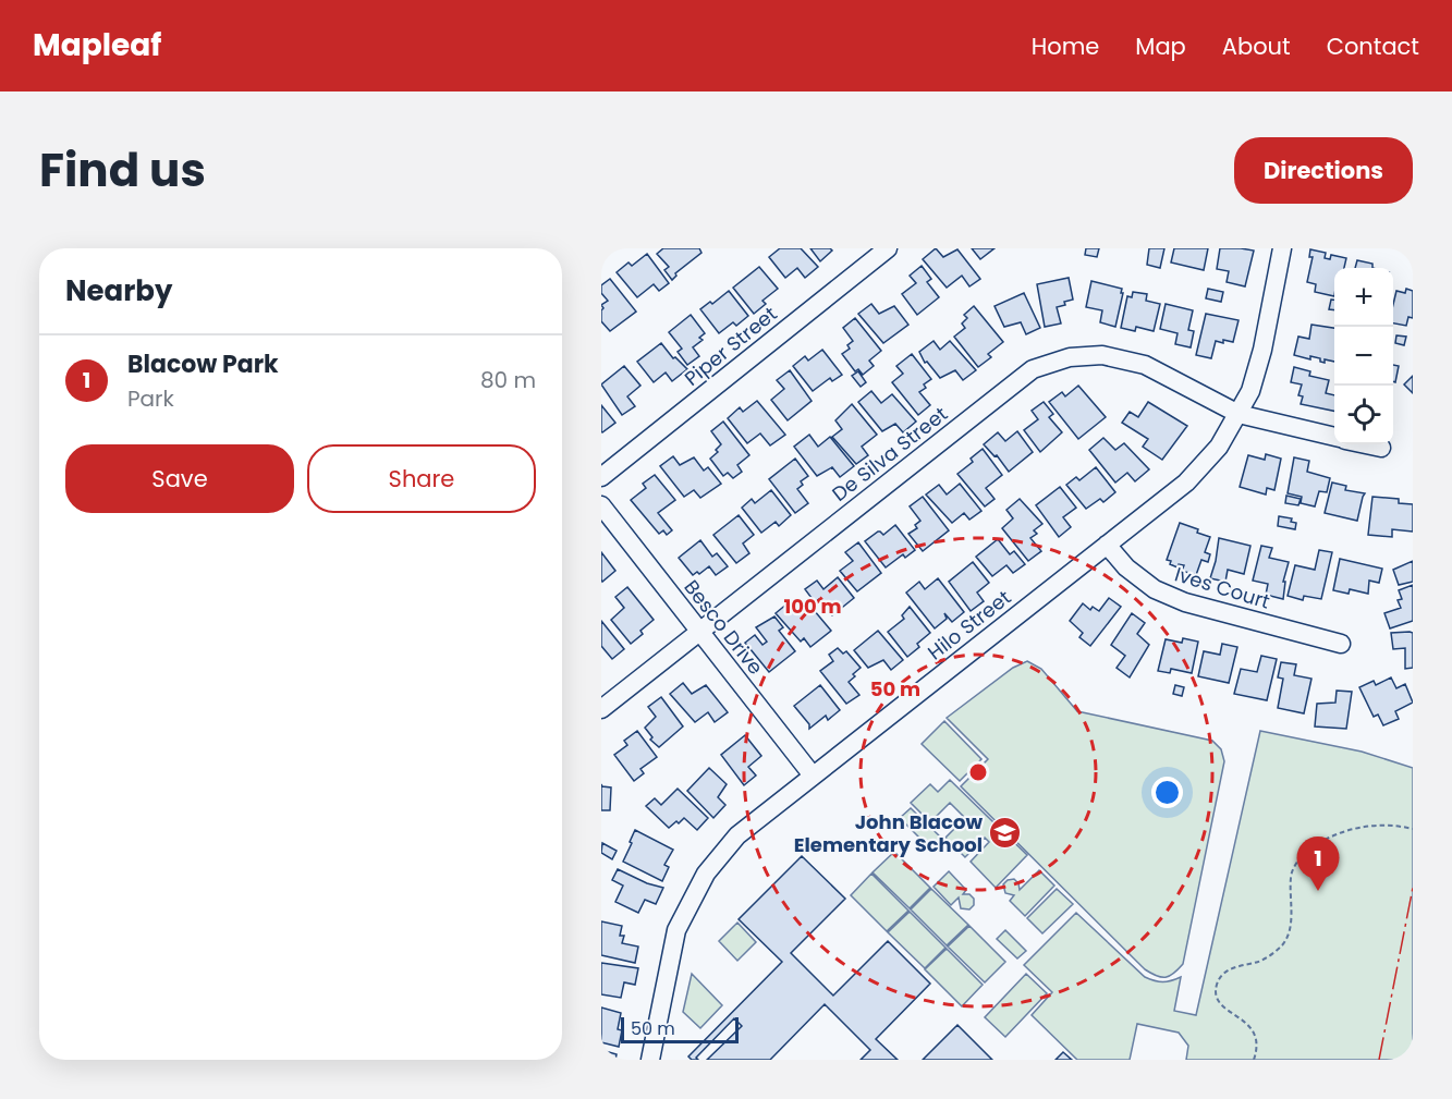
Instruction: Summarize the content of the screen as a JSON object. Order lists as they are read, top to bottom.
{
  "streets": {
    "street": [
      "Piper Street",
      "De Silva Street",
      "Ives Court",
      "Hilo Street",
      "Besco Drive"
    ]
  },
  "crossings": [
    ["De Silva Street", "Hilo Street"],
    ["De Silva Street", "Besco Drive"],
    ["Ives Court", "Hilo Street"],
    ["Hilo Street", "Besco Drive"]
  ],
  "places": {
    "school or university": ["John Blacow Elementary School"]
  },
  "scale_bar": "50 m",
  "page": {
    "header": "Mapleaf",
    "nav": [
      "Home",
      "Map",
      "About",
      "Contact"
    ],
    "title": "Find us",
    "buttons": [
      "Directions",
      ["Save", "Share"]
    ],
    "heading": "Nearby",
    "map_buttons": ["+", "−"],
    "list": [
      {
        "mark": "1",
        "name": "Blacow Park",
        "note": "Park",
        "value": "80 m"
      }
    ],
    "pins": "1",
    "scale": "50 m"
  },
  "rings": ["100 m", "50 m"]
}
